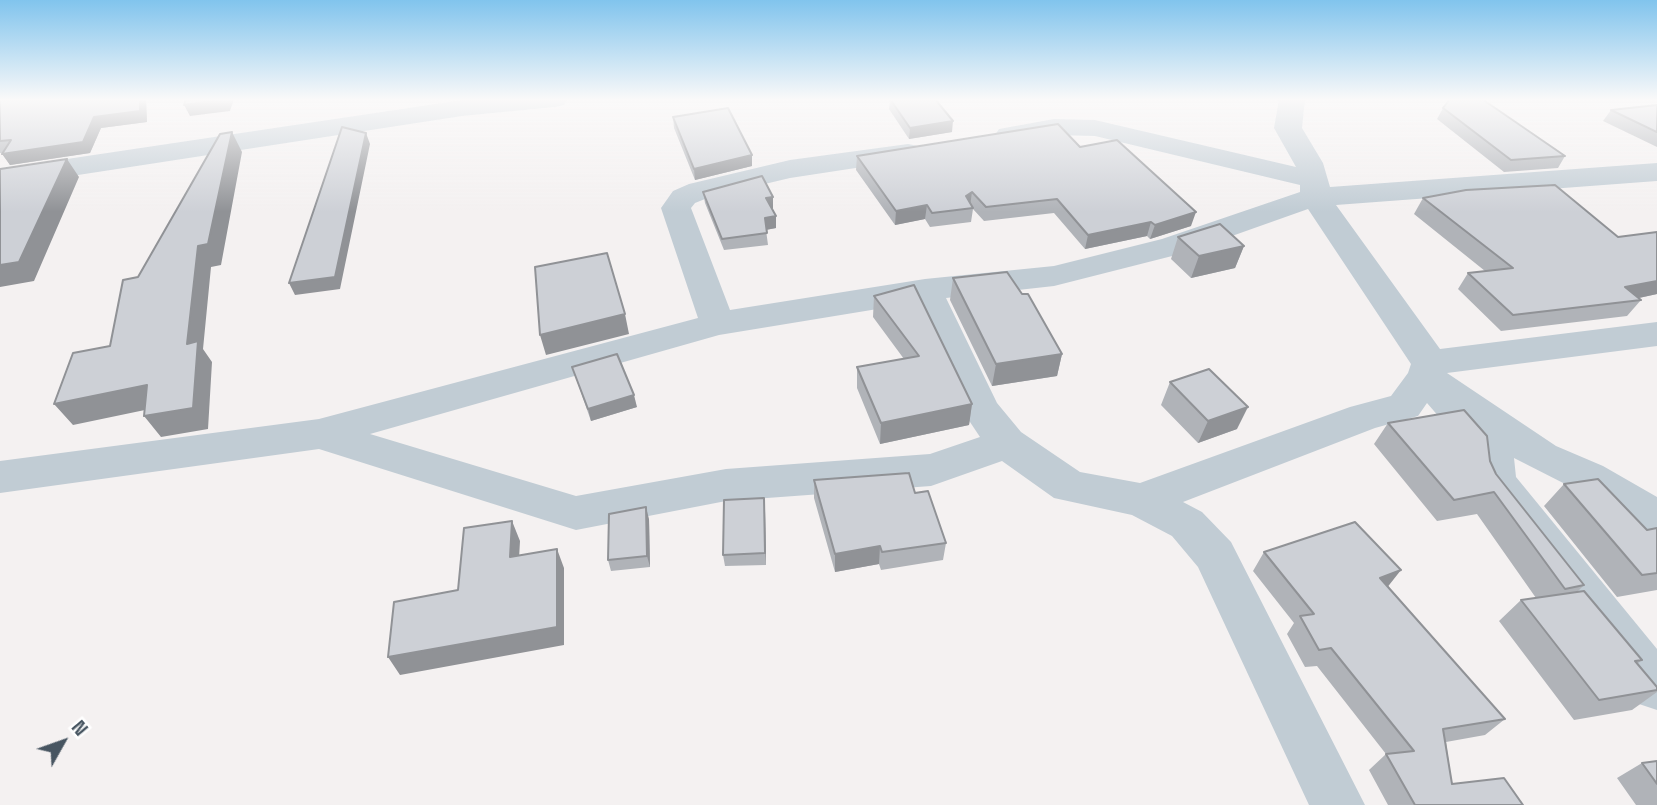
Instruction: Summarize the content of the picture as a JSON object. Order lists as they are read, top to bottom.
{
  "north": "top right"
}
